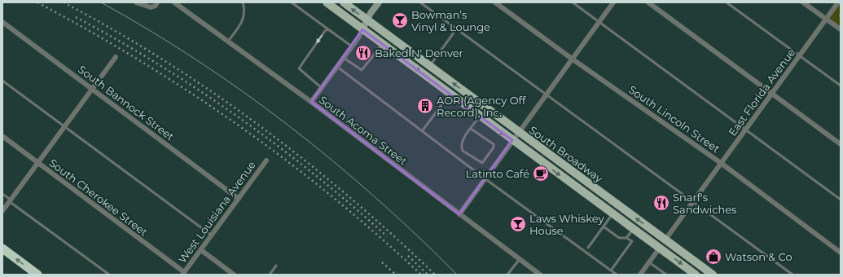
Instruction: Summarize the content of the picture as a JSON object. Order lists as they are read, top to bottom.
{
  "streets": {
    "main road": ["South Broadway"],
    "street": [
      "East Florida Avenue",
      "South Bannock Street",
      "South Lincoln Street",
      "South Acoma Street",
      "South Cherokee Street",
      "West Louisiana Avenue"
    ]
  },
  "crossings": [
    ["East Florida Avenue", "South Lincoln Street"],
    ["East Florida Avenue", "South Broadway"],
    ["South Bannock Street", "West Louisiana Avenue"],
    ["South Cherokee Street", "West Louisiana Avenue"]
  ],
  "places": {
    "bar": ["Bowman’s Vinyl & Lounge", "Laws Whiskey House"],
    "restaurant": ["Baked N' Denver", "Snarf's Sandwiches"],
    "building": ["AOR (Agency Off Record), Inc."],
    "cafe": ["Latinto Café"],
    "shop": ["Watson & Co"]
  }
}
